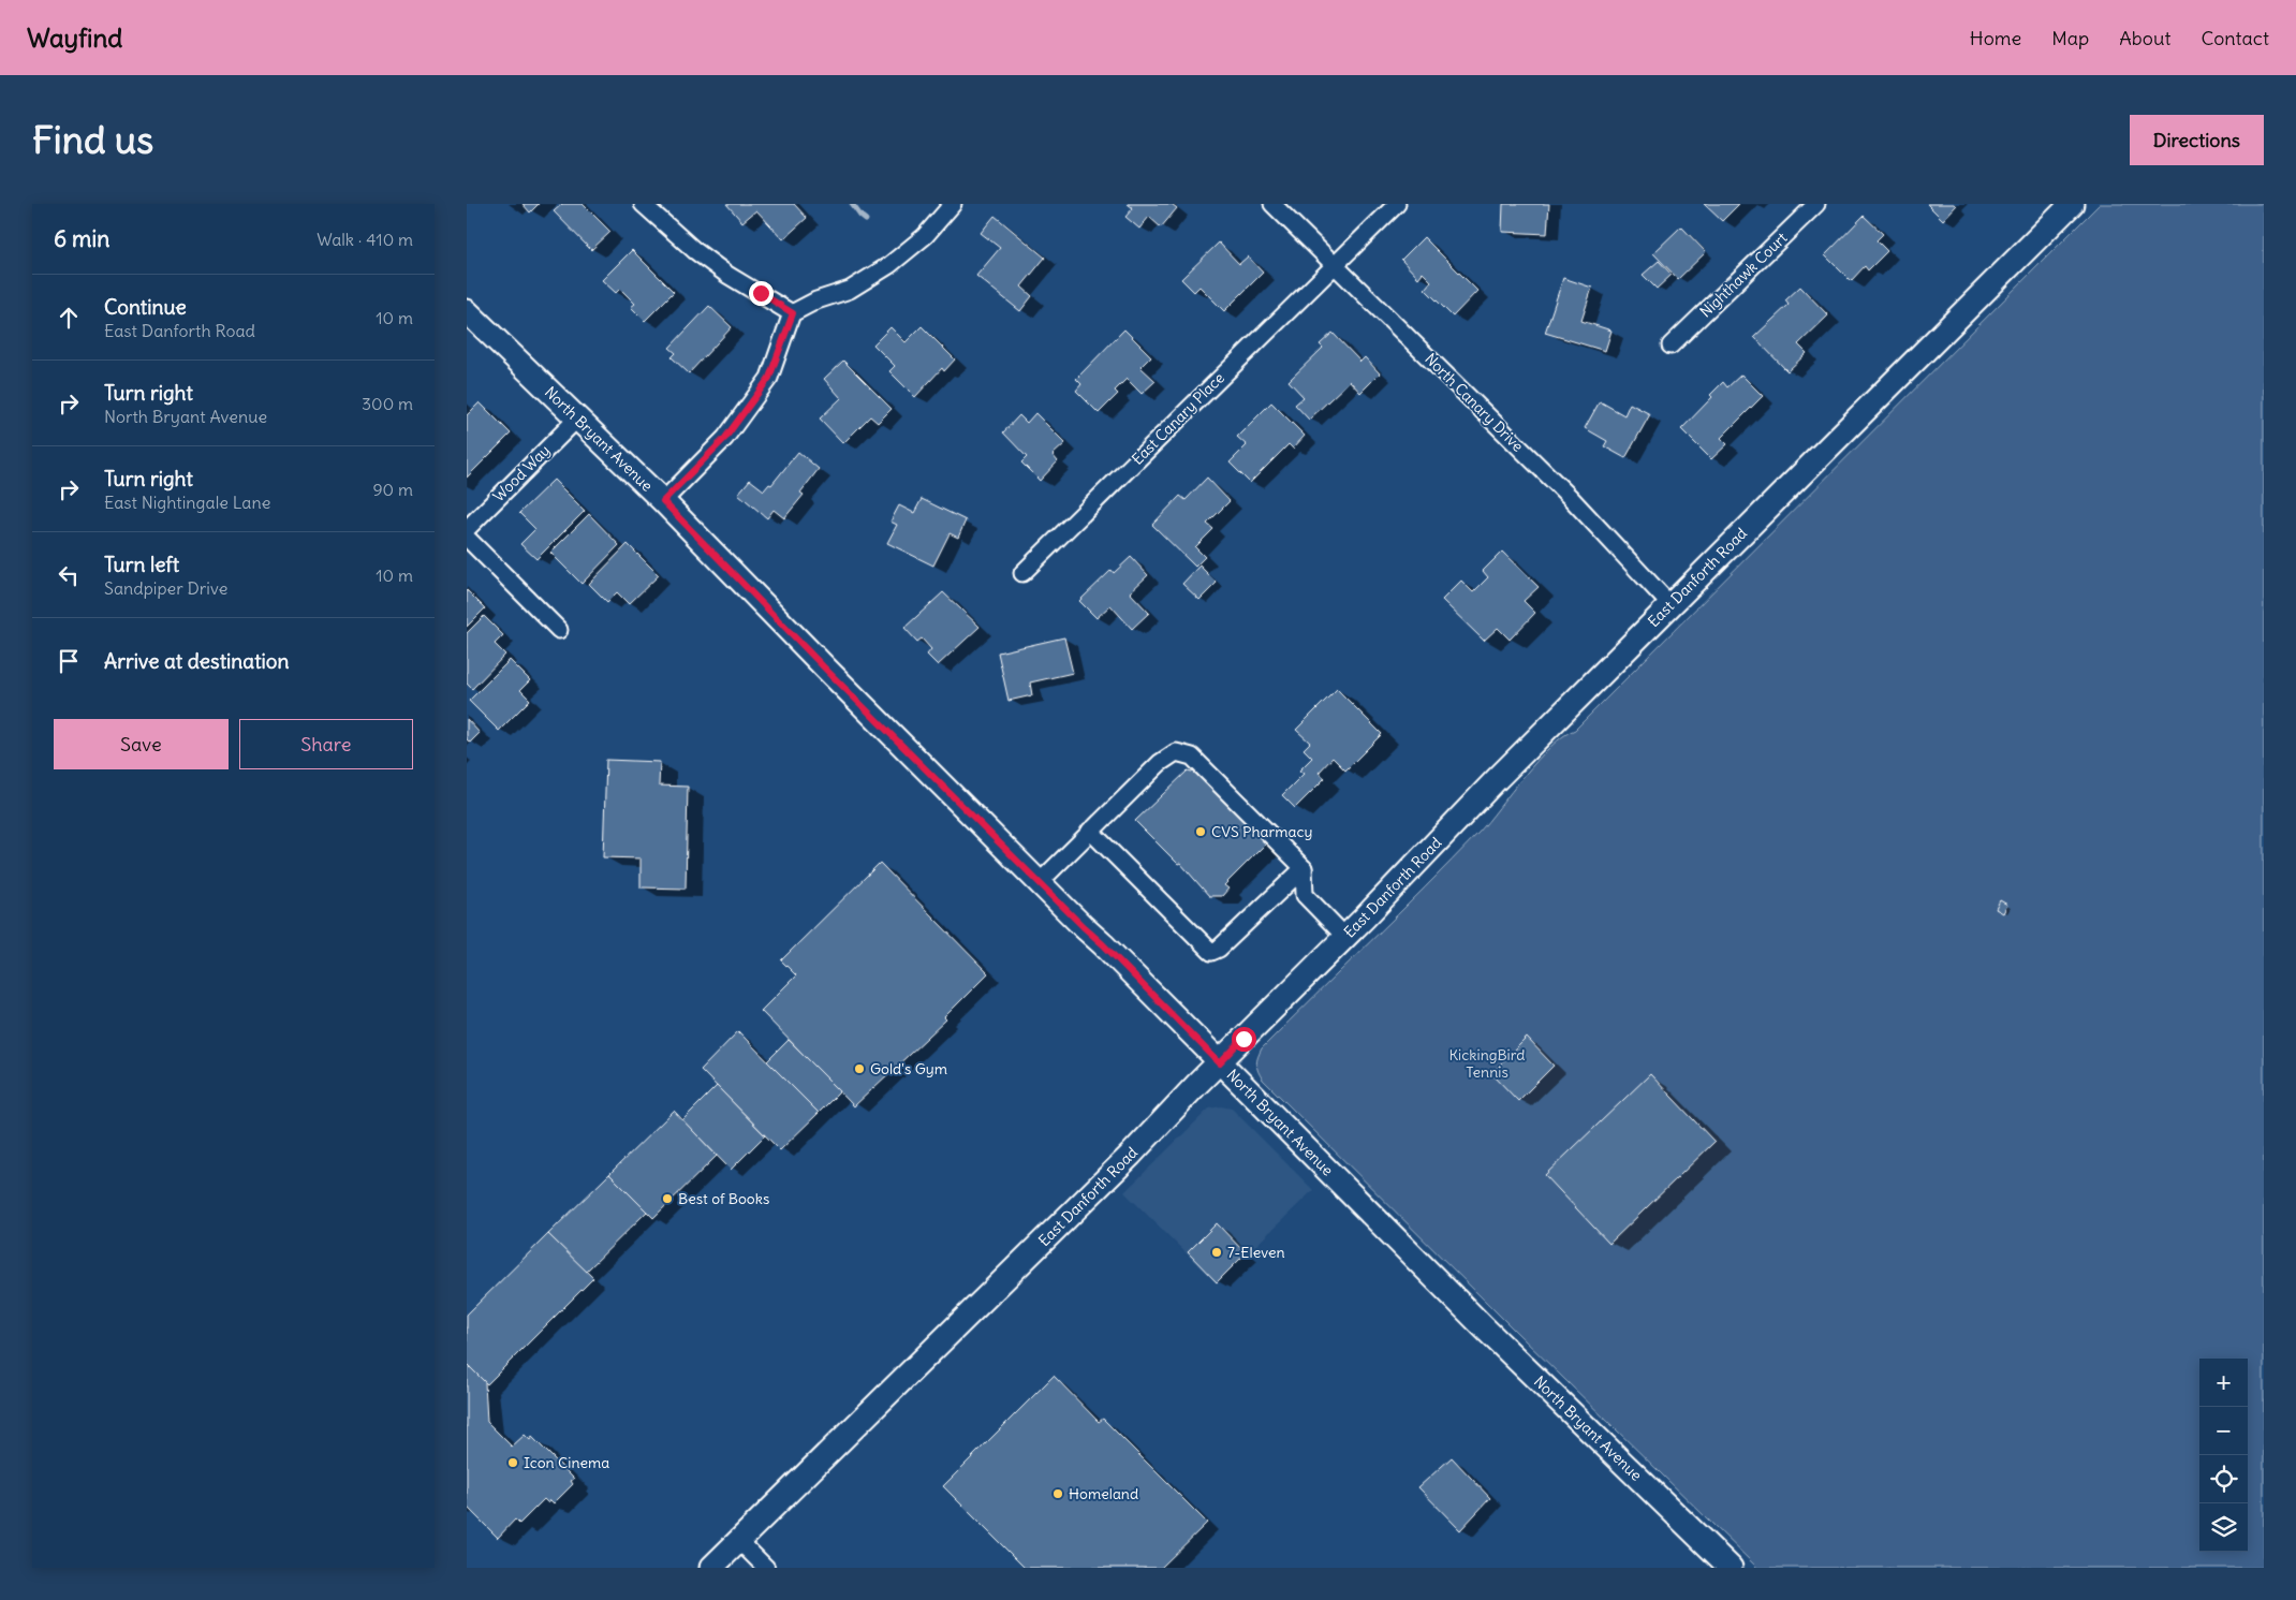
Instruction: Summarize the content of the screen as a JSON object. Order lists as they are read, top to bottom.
{
  "streets": {
    "street": [
      "Nighthawk Court",
      "North Canary Drive",
      "East Canary Place",
      "North Bryant Avenue",
      "Wood Way",
      "East Danforth Road"
    ]
  },
  "crossings": [
    ["North Canary Drive", "East Canary Place"],
    ["North Canary Drive", "East Danforth Road"],
    ["North Bryant Avenue", "Wood Way"],
    ["North Bryant Avenue", "East Danforth Road"]
  ],
  "parks": ["KickingBird Tennis"],
  "places": [
    "CVS Pharmacy",
    "Gold's Gym",
    "Best of Books",
    "7-Eleven",
    "Icon Cinema",
    "Homeland"
  ],
  "page": {
    "header": "Wayfind",
    "nav": [
      "Home",
      "Map",
      "About",
      "Contact"
    ],
    "buttons": [
      "Directions",
      ["Save", "Share"]
    ],
    "title": "Find us",
    "heading": ["6 min", "Walk · 410 m"],
    "list": [
      ["Continue", "East Danforth Road", "10 m"],
      ["Turn right", "North Bryant Avenue", "300 m"],
      ["Turn right", "East Nightingale Lane", "90 m"],
      ["Turn left", "Sandpiper Drive", "10 m"],
      "Arrive at destination"
    ],
    "map_buttons": ["+", "−"]
  }
}
